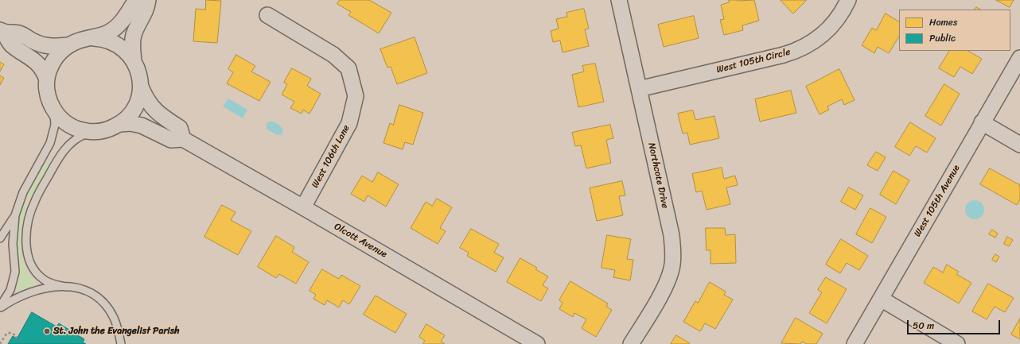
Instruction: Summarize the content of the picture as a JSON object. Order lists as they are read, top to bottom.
{
  "streets": {
    "street": [
      "West 105th Circle",
      "West 106th Lane",
      "Northcote Drive",
      "West 105th Avenue",
      "Olcott Avenue"
    ]
  },
  "crossings": [
    ["West 105th Circle", "Northcote Drive"],
    ["West 106th Lane", "Olcott Avenue"]
  ],
  "places": ["St. John the Evangelist Parish"],
  "legend": ["Homes", "Public"],
  "scale_bar": "50 m"
}
